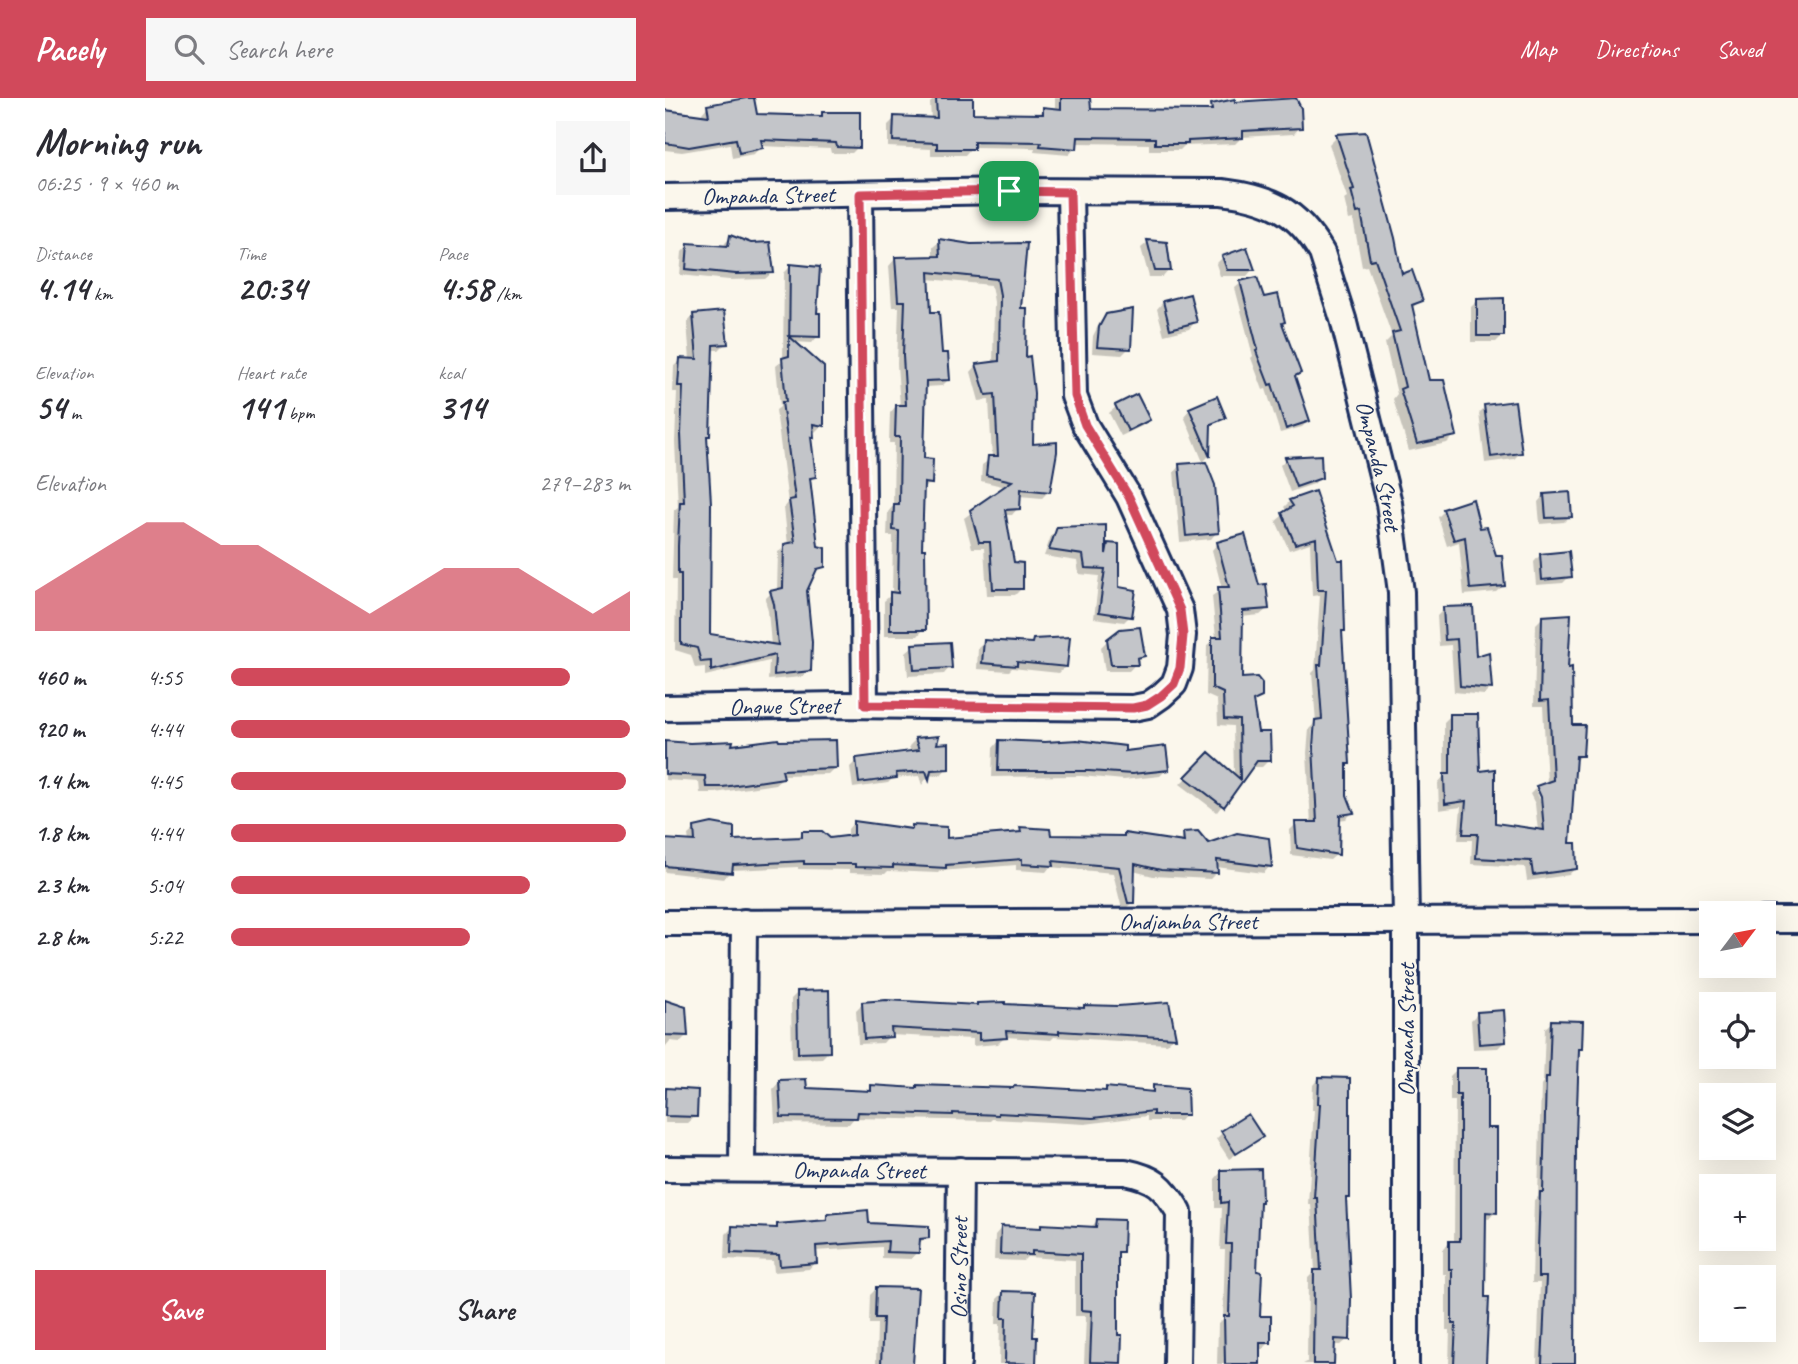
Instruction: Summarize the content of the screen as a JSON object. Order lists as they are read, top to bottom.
{
  "streets": {
    "street": [
      "Ompanda Street",
      "Ongwe Street",
      "Ondjamba Street",
      "Osino Street"
    ]
  },
  "crossings": [
    ["Ompanda Street", "Ongwe Street"],
    ["Ompanda Street", "Ondjamba Street"],
    ["Ompanda Street", "Osino Street"]
  ],
  "north": "top right",
  "page": {
    "header": "Pacely",
    "search": "Search here",
    "nav": ["Map", "Directions", "Saved"],
    "heading": ["Morning run", "06:25 · 9 × 460 m"],
    "stats": [
      ["Distance", "4.14 km"],
      ["Time", "20:34"],
      ["Pace", "4:58 /km"],
      ["Elevation", "54 m"],
      ["Heart rate", "141 bpm"],
      ["kcal", "314"]
    ],
    "chart": ["Elevation", "279–283 m"],
    "list": [
      {
        "name": "460 m",
        "note": "4:55"
      },
      {
        "name": "920 m",
        "note": "4:44"
      },
      {
        "name": "1.4 km",
        "note": "4:45"
      },
      {
        "name": "1.8 km",
        "note": "4:44"
      },
      {
        "name": "2.3 km",
        "note": "5:04"
      },
      {
        "name": "2.8 km",
        "note": "5:22"
      }
    ],
    "map_buttons": ["+", "−"],
    "buttons": ["Save", "Share"]
  }
}
